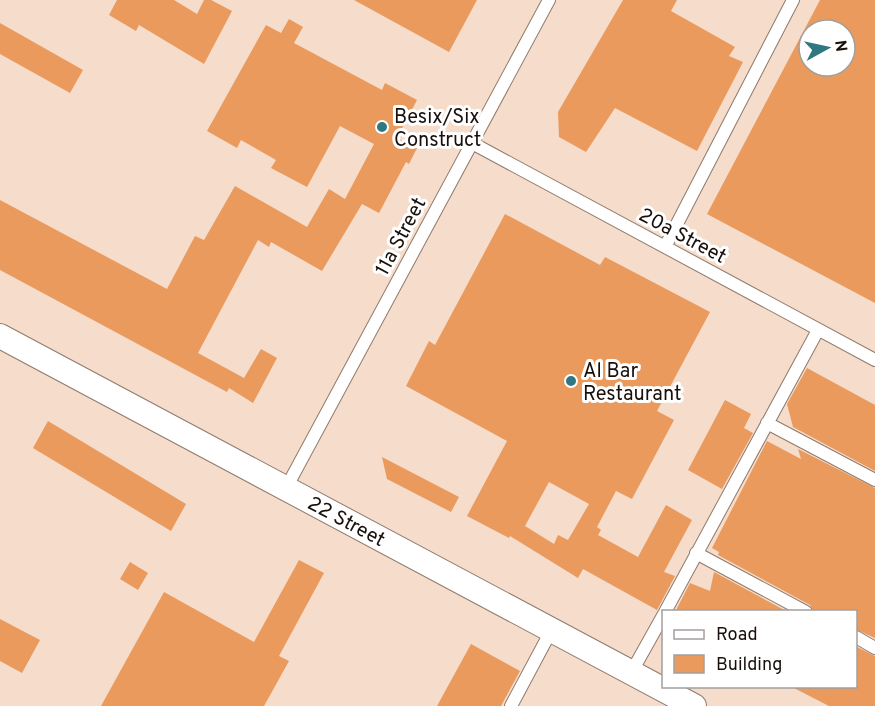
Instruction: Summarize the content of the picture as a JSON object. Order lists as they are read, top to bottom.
{
  "streets": {
    "street": ["22 Street"],
    "lane": ["20a Street", "11a Street"]
  },
  "crossings": [
    ["20a Street", "11a Street"],
    ["11a Street", "22 Street"]
  ],
  "places": ["Besix/Six Construct", "Al Bar Restaurant"],
  "legend": ["Road", "Building"],
  "north": "right"
}
